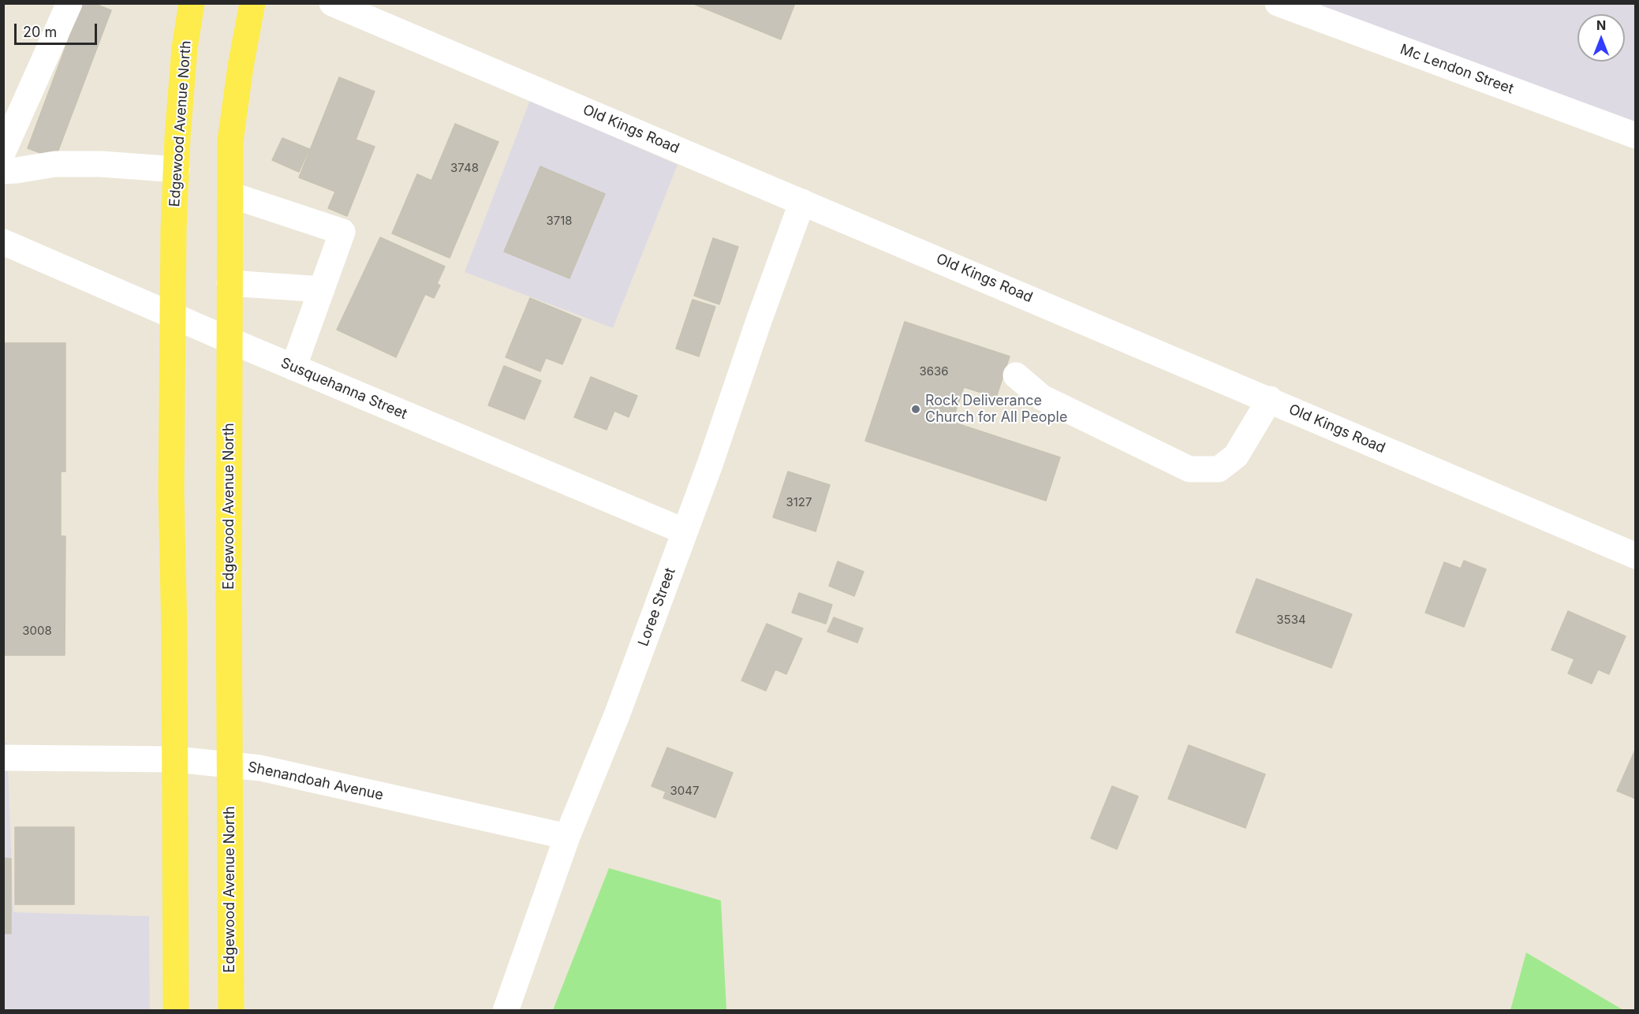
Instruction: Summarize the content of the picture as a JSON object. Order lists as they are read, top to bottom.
{
  "streets": {
    "main road": ["Edgewood Avenue North"],
    "street": [
      "Mc Lendon Street",
      "Old Kings Road",
      "Susquehanna Street",
      "Loree Street",
      "Shenandoah Avenue"
    ]
  },
  "crossings": [
    ["Edgewood Avenue North", "Susquehanna Street"],
    ["Edgewood Avenue North", "Shenandoah Avenue"],
    ["Old Kings Road", "Loree Street"],
    ["Susquehanna Street", "Loree Street"],
    ["Loree Street", "Shenandoah Avenue"]
  ],
  "places": ["Rock Deliverance Church for All People"],
  "house_numbers": [
    "3748",
    "3718",
    "3636",
    "3127",
    "3534",
    "3008",
    "3047"
  ],
  "scale_bar": "20 m",
  "north": "top"
}
